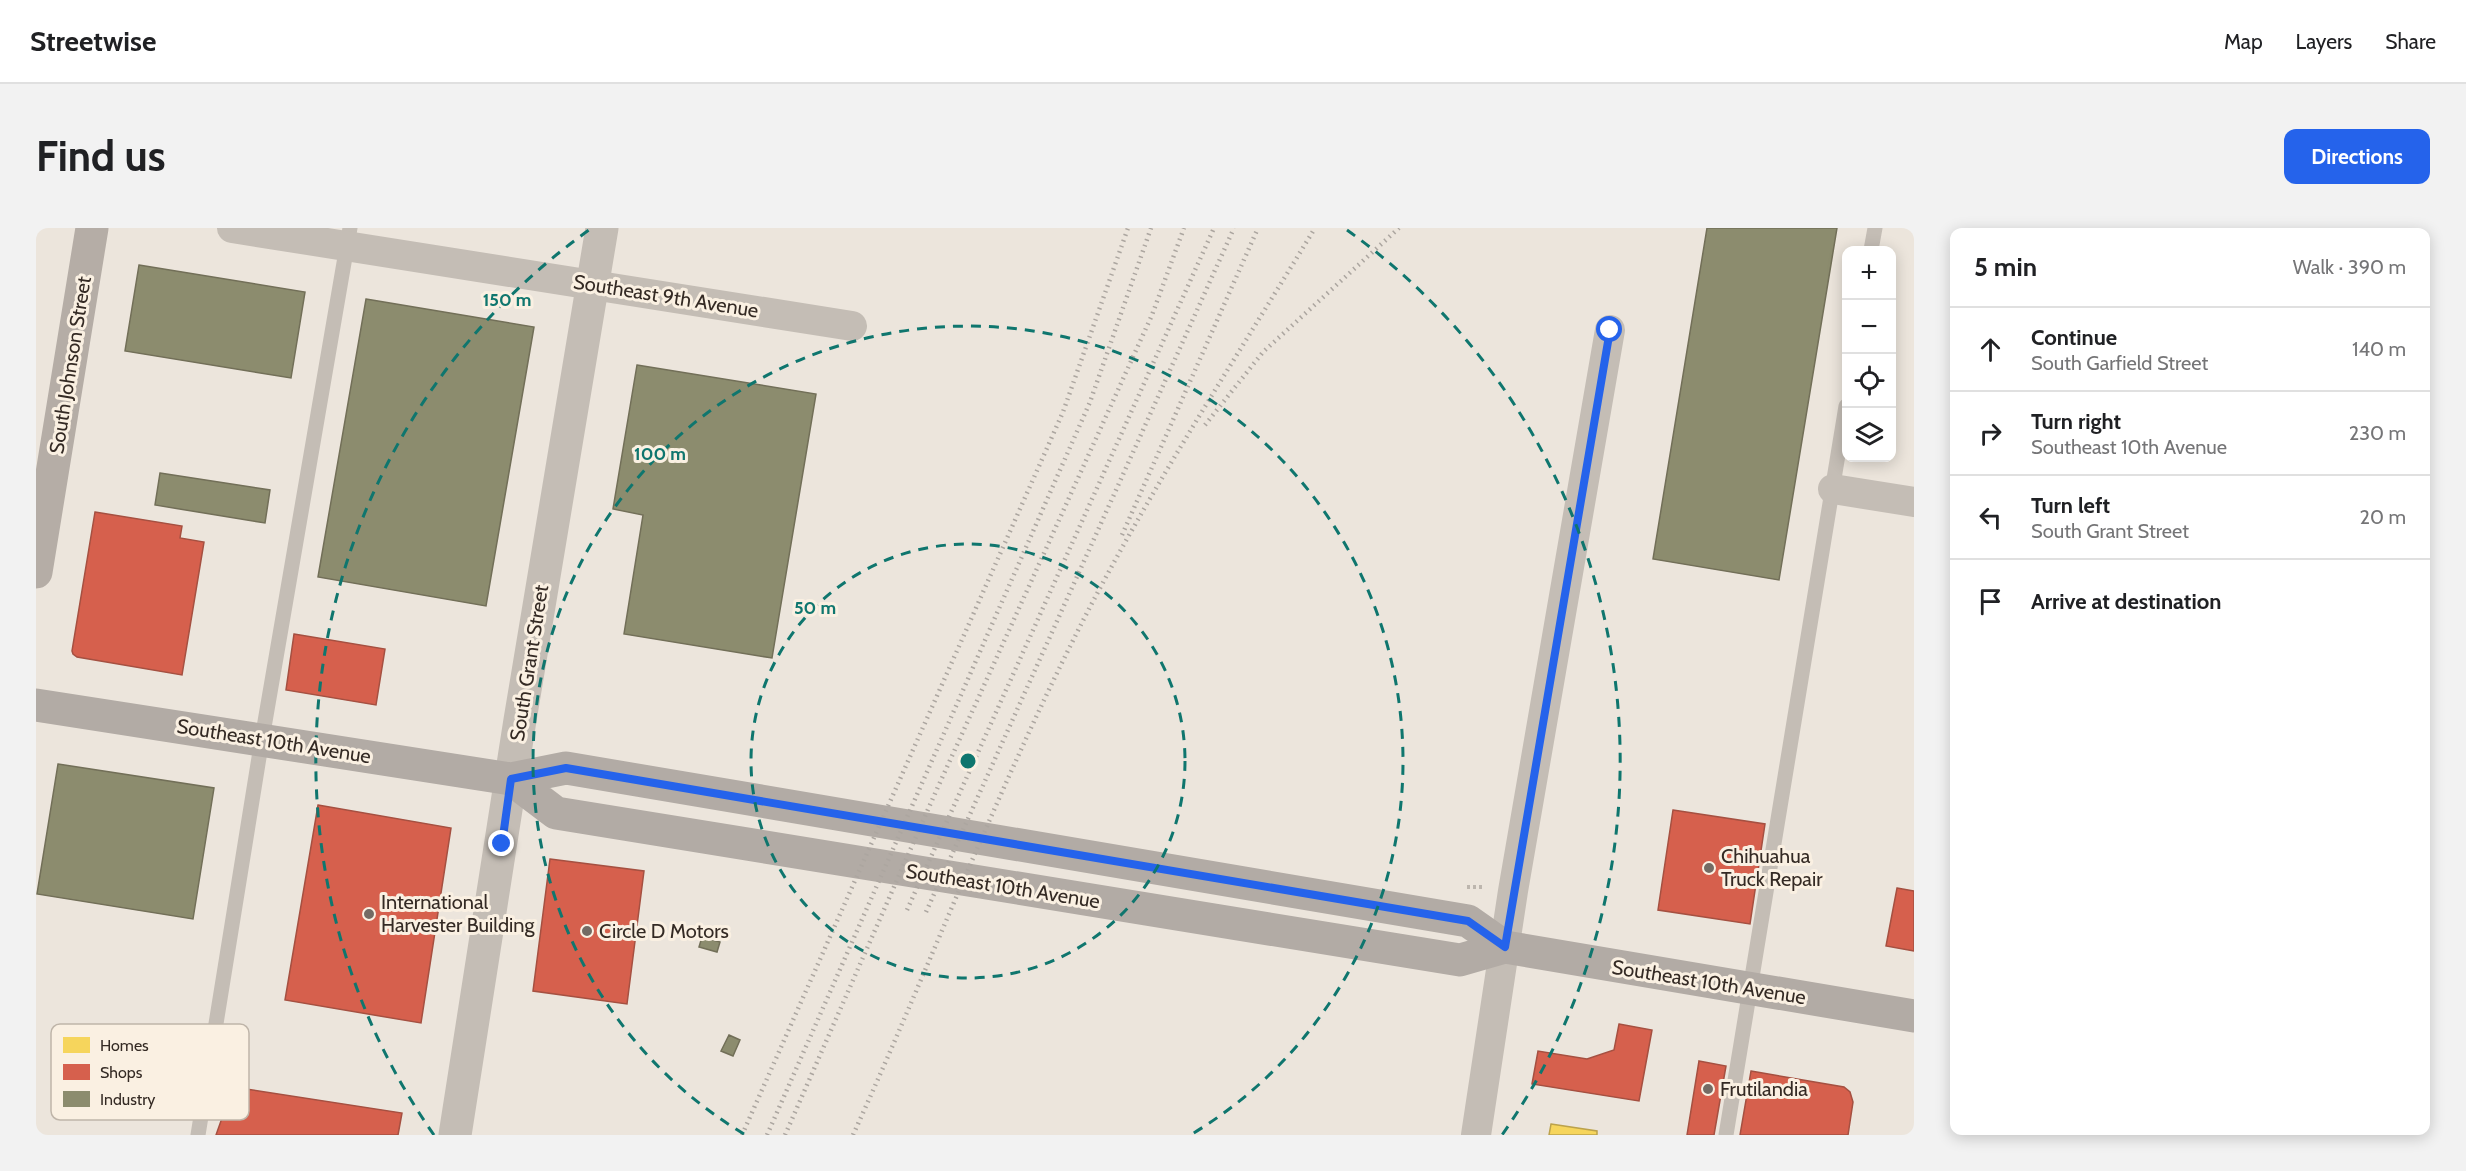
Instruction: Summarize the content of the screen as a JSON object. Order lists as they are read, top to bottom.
{
  "streets": {
    "main road": ["South Johnson Street", "Southeast 10th Avenue"],
    "street": ["Southeast 9th Avenue", "South Grant Street"]
  },
  "crossings": [
    ["Southeast 9th Avenue", "South Grant Street"],
    ["South Grant Street", "Southeast 10th Avenue"]
  ],
  "places": [
    "Chihuahua Truck Repair",
    "International Harvester Building",
    "Circle D Motors",
    "Frutilandia"
  ],
  "legend": ["Homes", "Shops", "Industry"],
  "page": {
    "header": "Streetwise",
    "nav": ["Map", "Layers", "Share"],
    "buttons": "Directions",
    "title": "Find us",
    "heading": ["5 min", "Walk · 390 m"],
    "map_buttons": ["+", "−"],
    "list": [
      ["Continue", "South Garfield Street", "140 m"],
      ["Turn right", "Southeast 10th Avenue", "230 m"],
      ["Turn left", "South Grant Street", "20 m"],
      "Arrive at destination"
    ]
  },
  "rings": ["150 m", "100 m", "50 m"]
}
